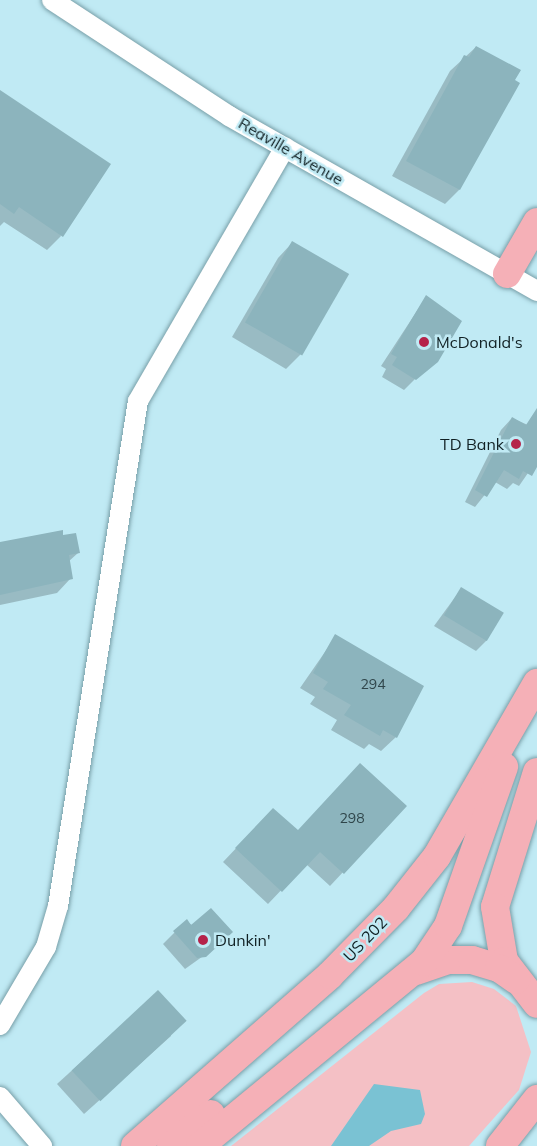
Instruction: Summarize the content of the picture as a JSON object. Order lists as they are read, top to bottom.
{
  "streets": {
    "highway": ["US 202"],
    "street": ["Reaville Avenue"]
  },
  "places": ["McDonald's", "TD Bank", "Dunkin'"],
  "house_numbers": ["294", "298"]
}
